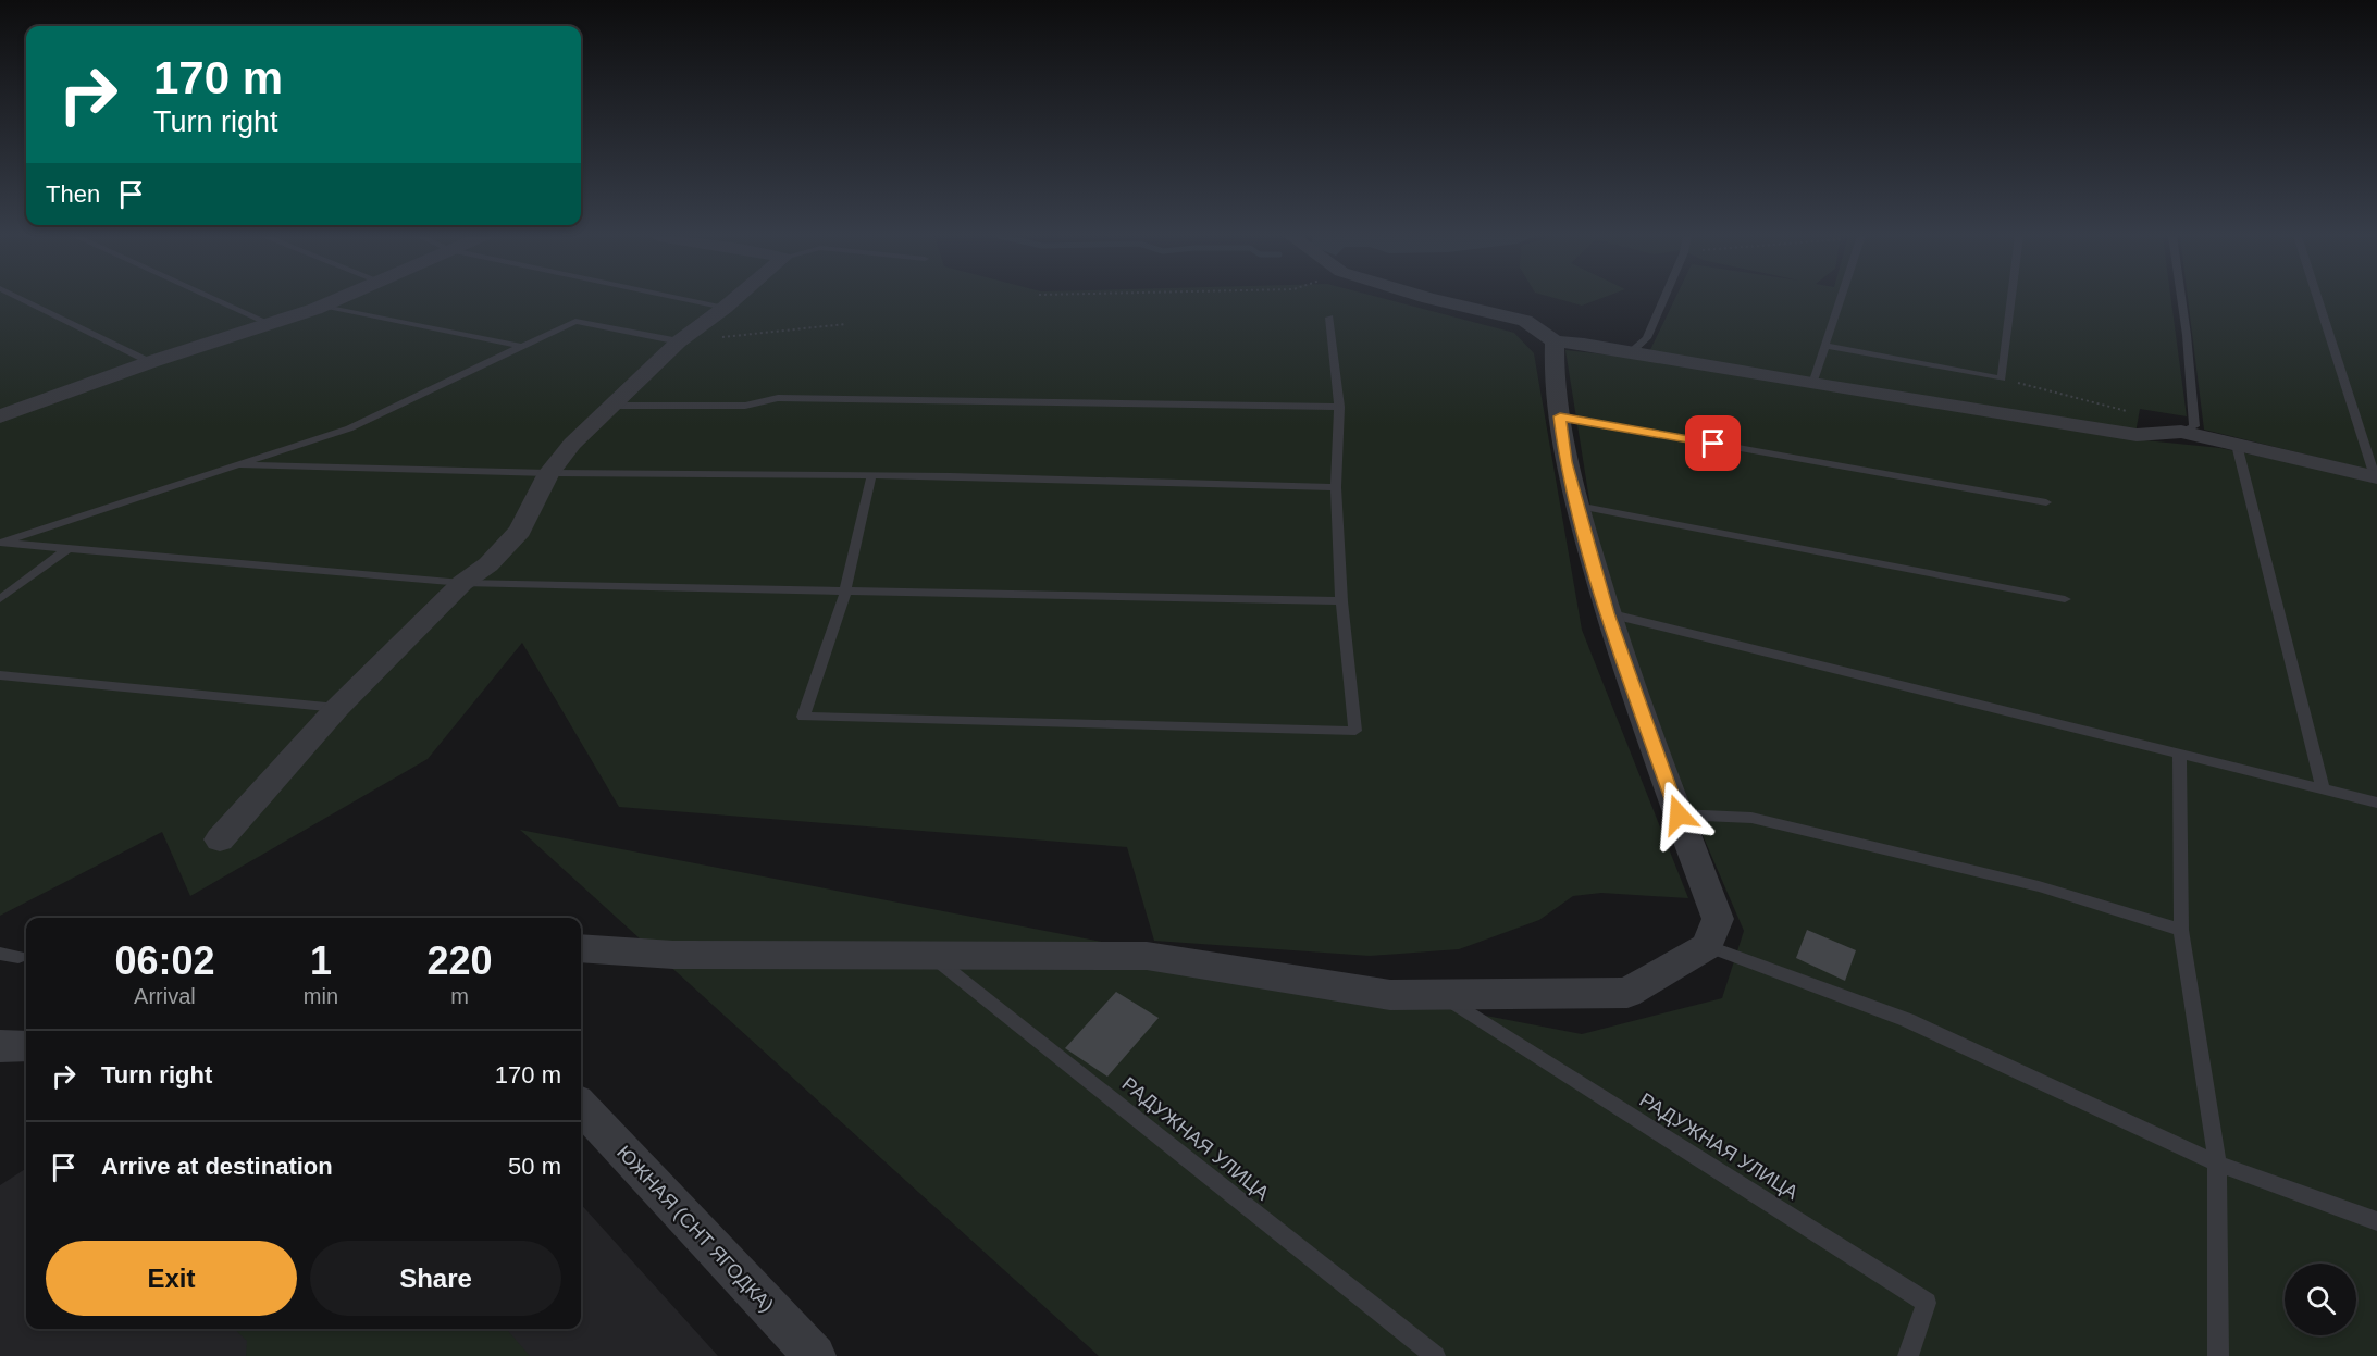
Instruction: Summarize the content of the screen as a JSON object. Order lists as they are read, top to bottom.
{
  "streets": {
    "street": ["ЮЖНАЯ (СНТ ЯГОДКА)"],
    "lane": ["РАДУЖНАЯ УЛИЦА"]
  },
  "page": {
    "turn": ["170 m", "Turn right"],
    "then": "Then",
    "eta": [
      "06:02",
      "Arrival",
      "1",
      "min",
      "220",
      "m"
    ],
    "list": [
      {
        "name": "Turn right",
        "value": "170 m"
      },
      {
        "name": "Arrive at destination",
        "value": "50 m"
      }
    ],
    "buttons": ["Exit", "Share"]
  }
}
